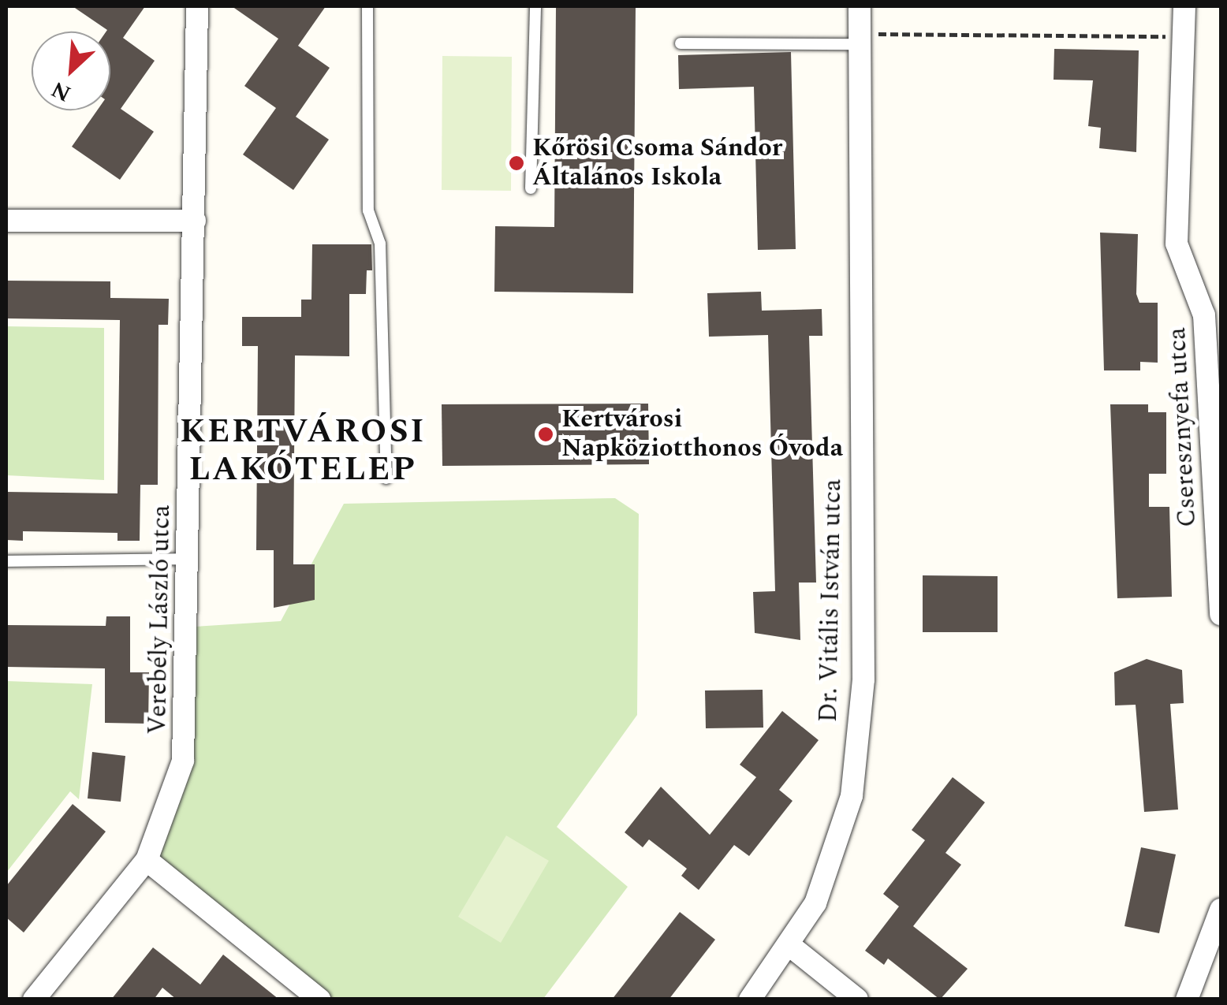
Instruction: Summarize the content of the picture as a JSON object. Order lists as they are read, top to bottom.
{
  "streets": {
    "street": ["Cseresznyefa utca", "Dr. Vitális István utca", "Verebély László utca"]
  },
  "districts": ["KERTVÁROSI LAKÓTELEP"],
  "places": ["Kőrösi Csoma Sándor Általános Iskola", "Kertvárosi Napköziotthonos Óvoda"],
  "north": "bottom left"
}
